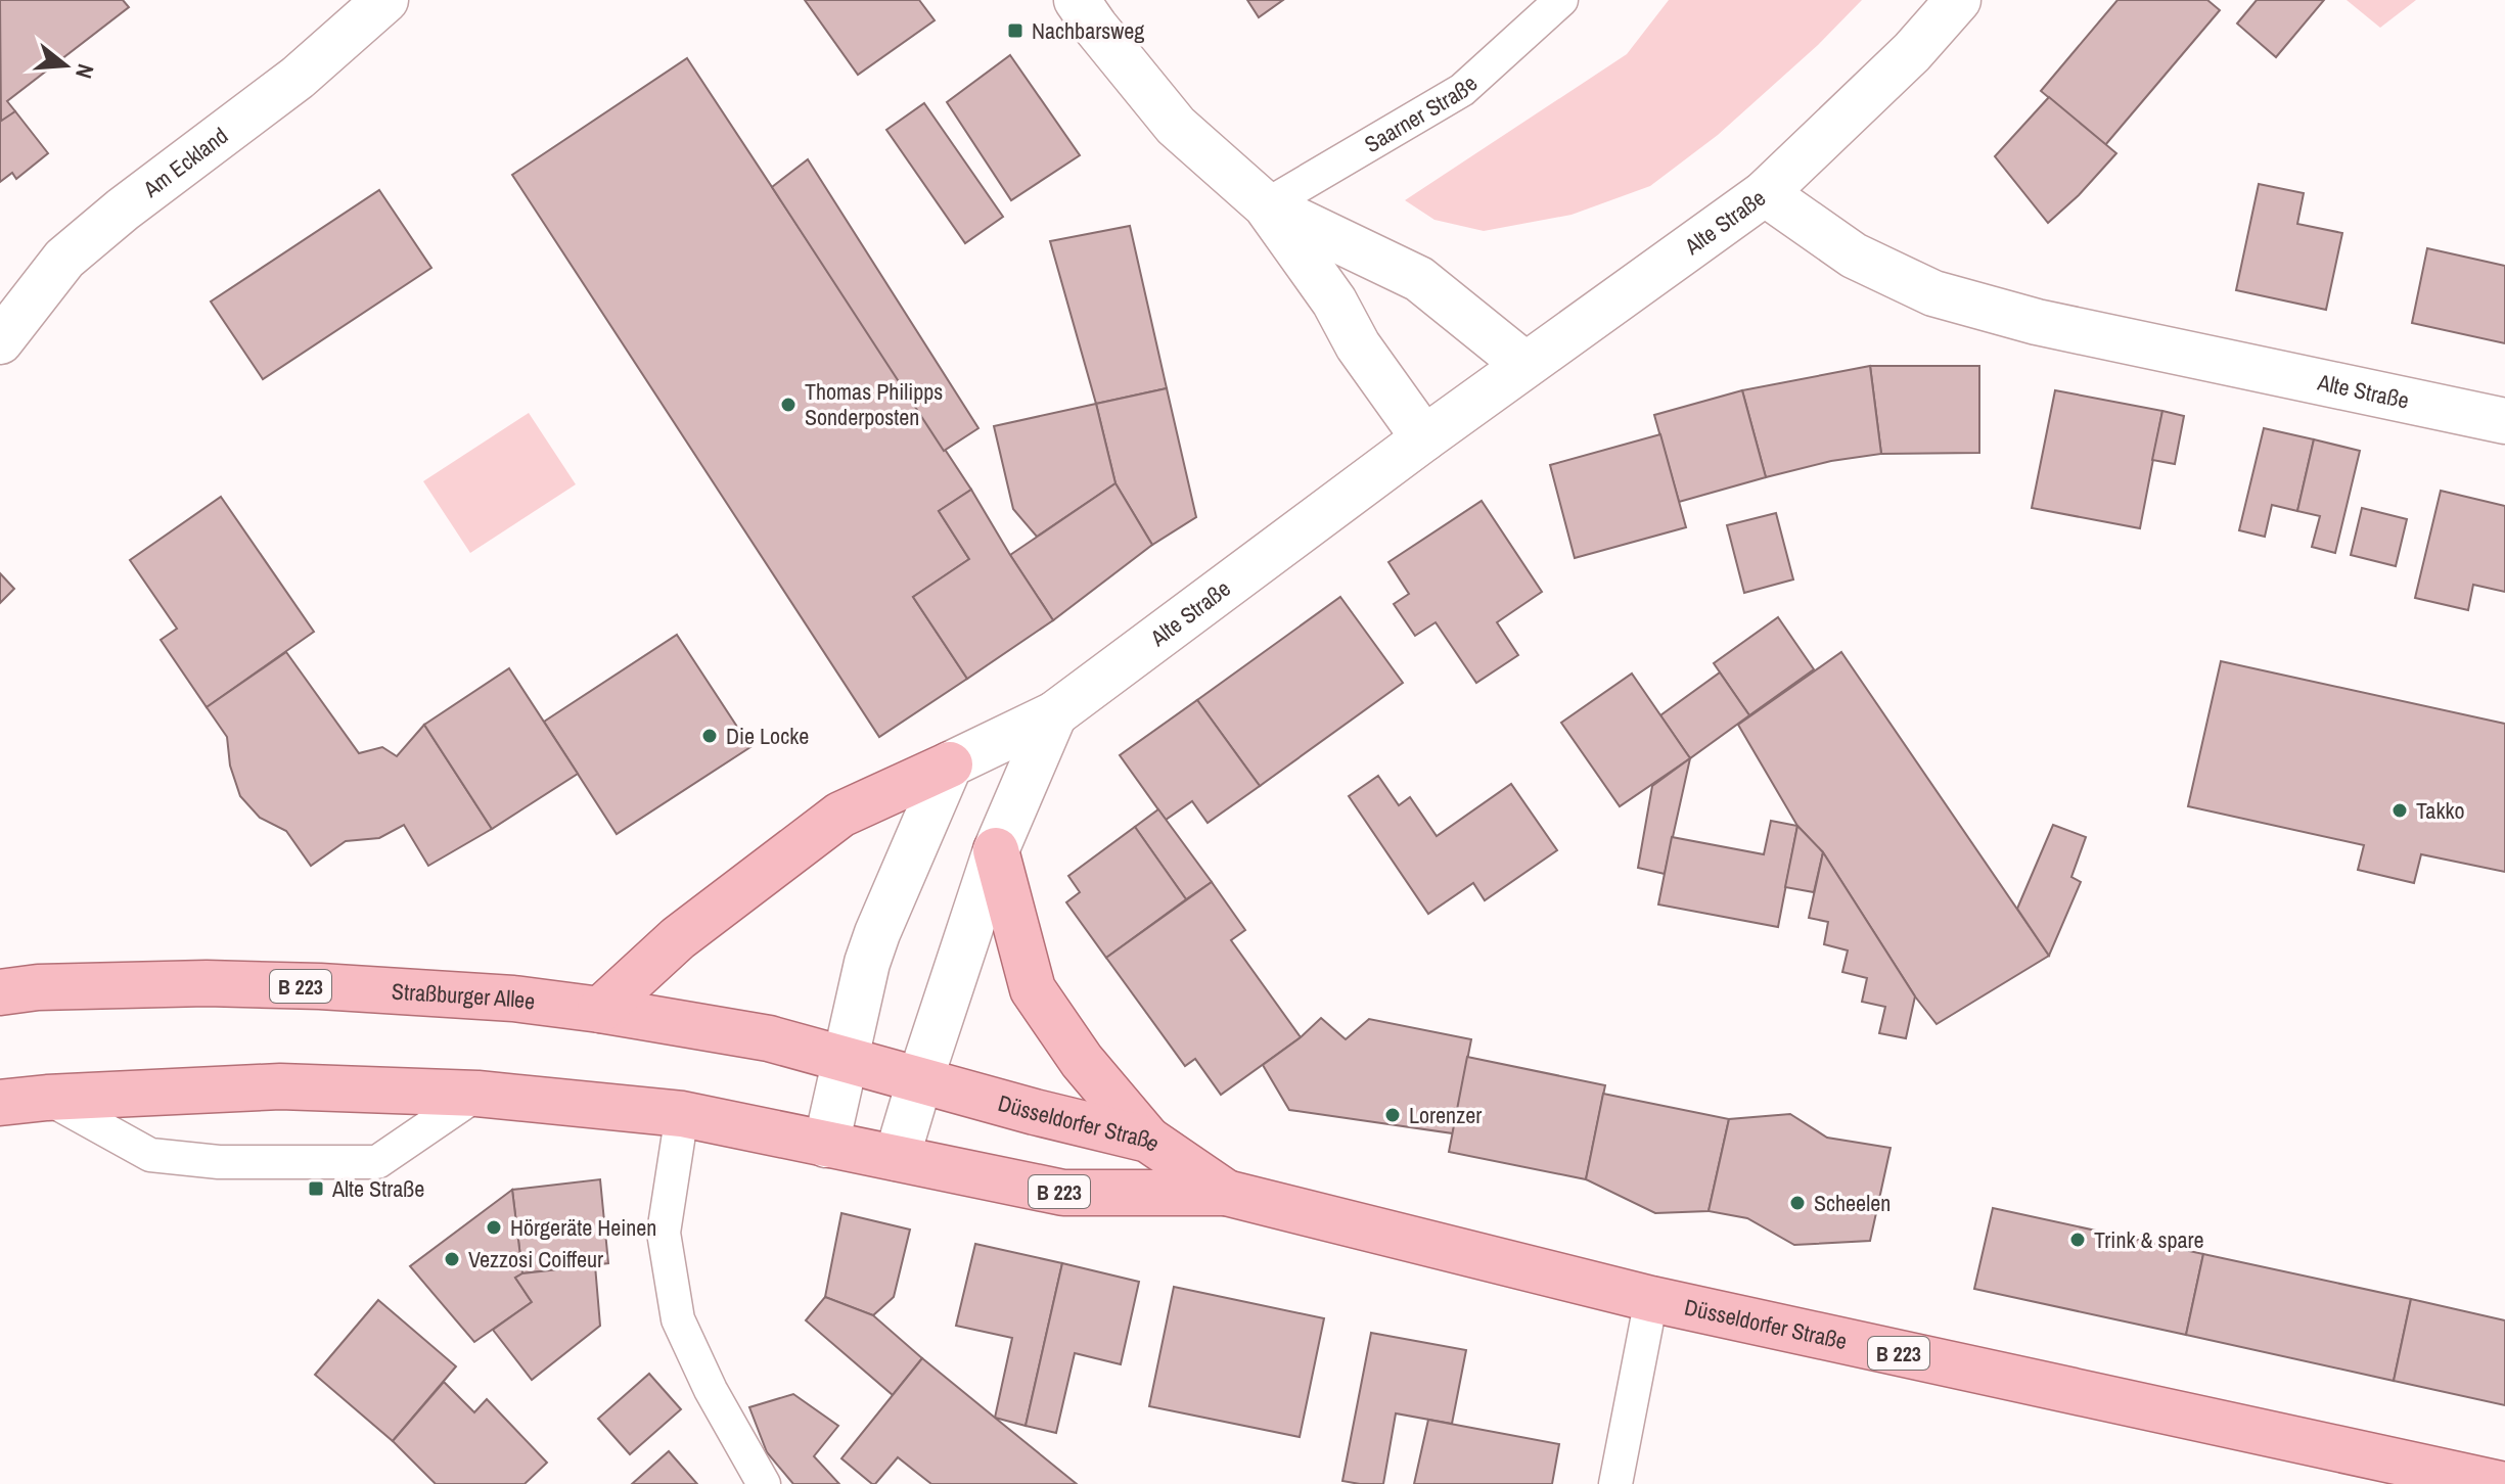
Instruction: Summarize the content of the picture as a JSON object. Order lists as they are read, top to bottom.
{
  "streets": {
    "main road": [
      "Am Eckland",
      "Alte Straße",
      "B 223",
      "Straßburger Allee",
      "Düsseldorfer Straße"
    ],
    "lane": ["Saarner Straße"]
  },
  "crossings": [
    ["B 223", "Düsseldorfer Straße"],
    ["Straßburger Allee", "Düsseldorfer Straße"]
  ],
  "places": {
    "transit": ["Nachbarsweg", "Alte Straße"],
    "other": [
      "Thomas Philipps Sonderposten",
      "Die Locke",
      "Takko",
      "Lorenzer",
      "Scheelen",
      "Hörgeräte Heinen",
      "Trink & spare",
      "Vezzosi Coiffeur"
    ]
  },
  "north": "right"
}
